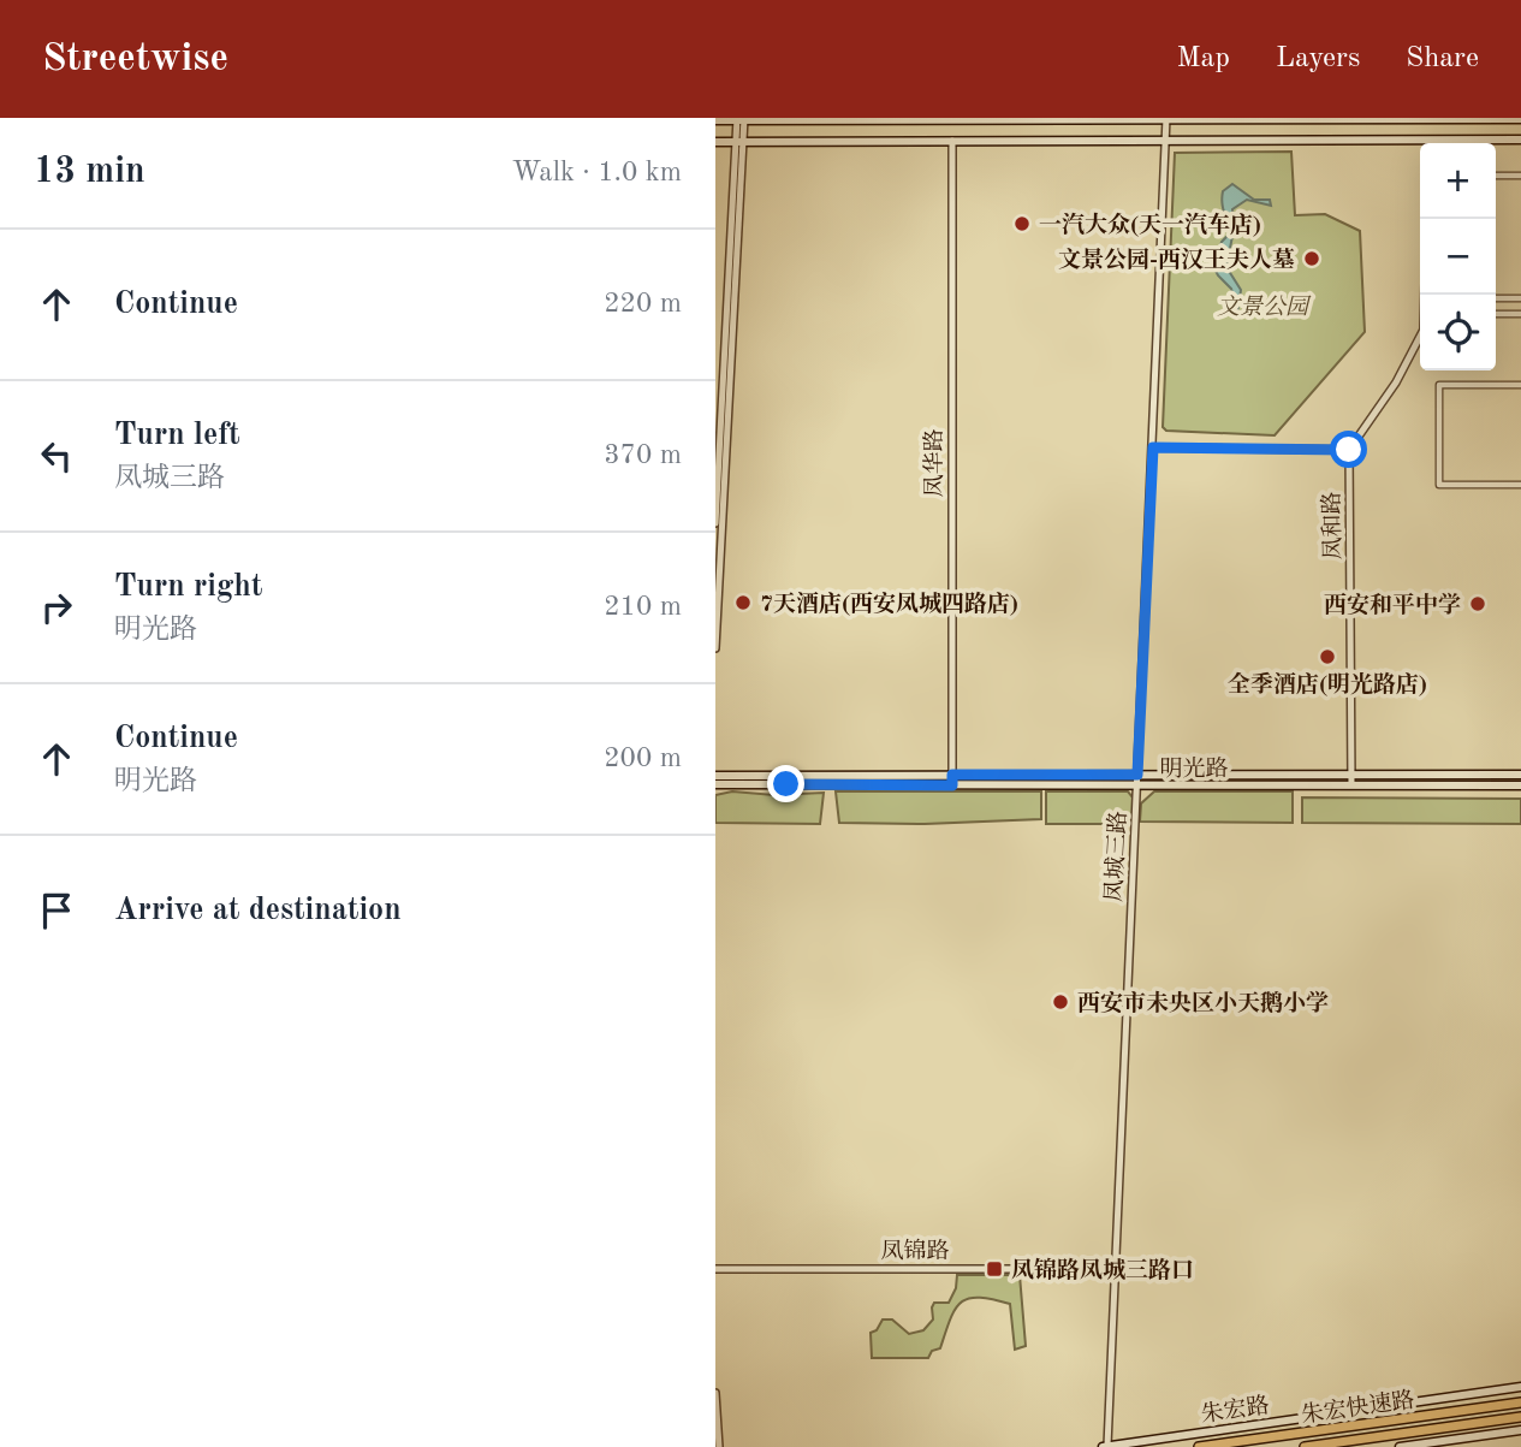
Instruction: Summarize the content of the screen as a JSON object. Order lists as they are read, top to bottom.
{
  "streets": {
    "highway": ["朱宏快速路"],
    "main road": ["明光路", "朱宏路"],
    "street": [
      "凤华路",
      "凤和路",
      "凤城三路",
      "凤锦路"
    ]
  },
  "crossings": [
    ["凤华路", "明光路"],
    ["凤和路", "明光路"],
    ["明光路", "凤城三路"],
    ["凤城三路", "凤锦路"],
    ["凤城三路", "朱宏路"]
  ],
  "parks": ["文景公园"],
  "places": {
    "other": [
      "一汽大众(天一汽车店)",
      "文景公园-西汉王夫人墓",
      "7天酒店(西安凤城四路店)",
      "西安和平中学",
      "全季酒店(明光路店)",
      "西安市未央区小天鹅小学"
    ],
    "transit": ["凤锦路凤城三路口"]
  },
  "page": {
    "header": "Streetwise",
    "nav": ["Map", "Layers", "Share"],
    "heading": ["13 min", "Walk · 1.0 km"],
    "map_buttons": ["+", "−"],
    "list": [
      ["Continue", "220 m"],
      ["Turn left", "凤城三路", "370 m"],
      ["Turn right", "明光路", "210 m"],
      ["Continue", "明光路", "200 m"],
      "Arrive at destination"
    ]
  }
}
